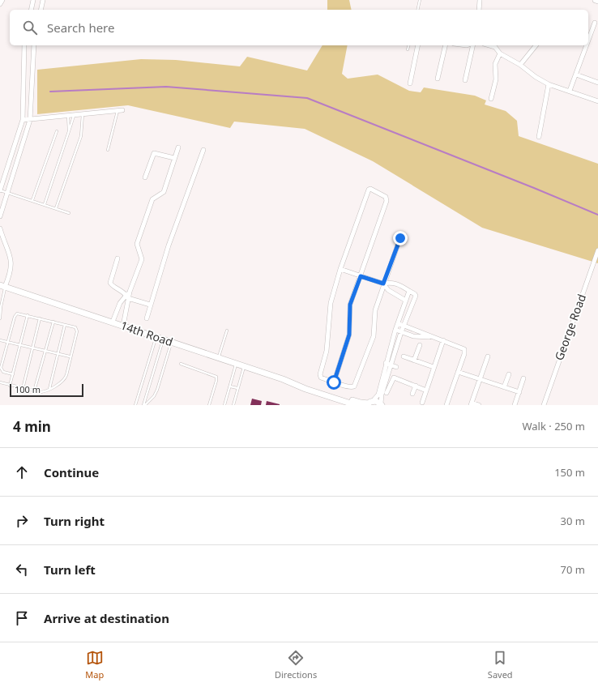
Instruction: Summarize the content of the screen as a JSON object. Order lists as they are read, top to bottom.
{
  "streets": {
    "street": ["George Road", "14th Road"]
  },
  "scale_bar": "100 m",
  "page": {
    "search": "Search here",
    "scale": "100 m",
    "heading": ["4 min", "Walk · 250 m"],
    "list": [
      ["Continue", "150 m"],
      ["Turn right", "30 m"],
      ["Turn left", "70 m"],
      "Arrive at destination"
    ],
    "nav": ["Map", "Directions", "Saved"]
  }
}
